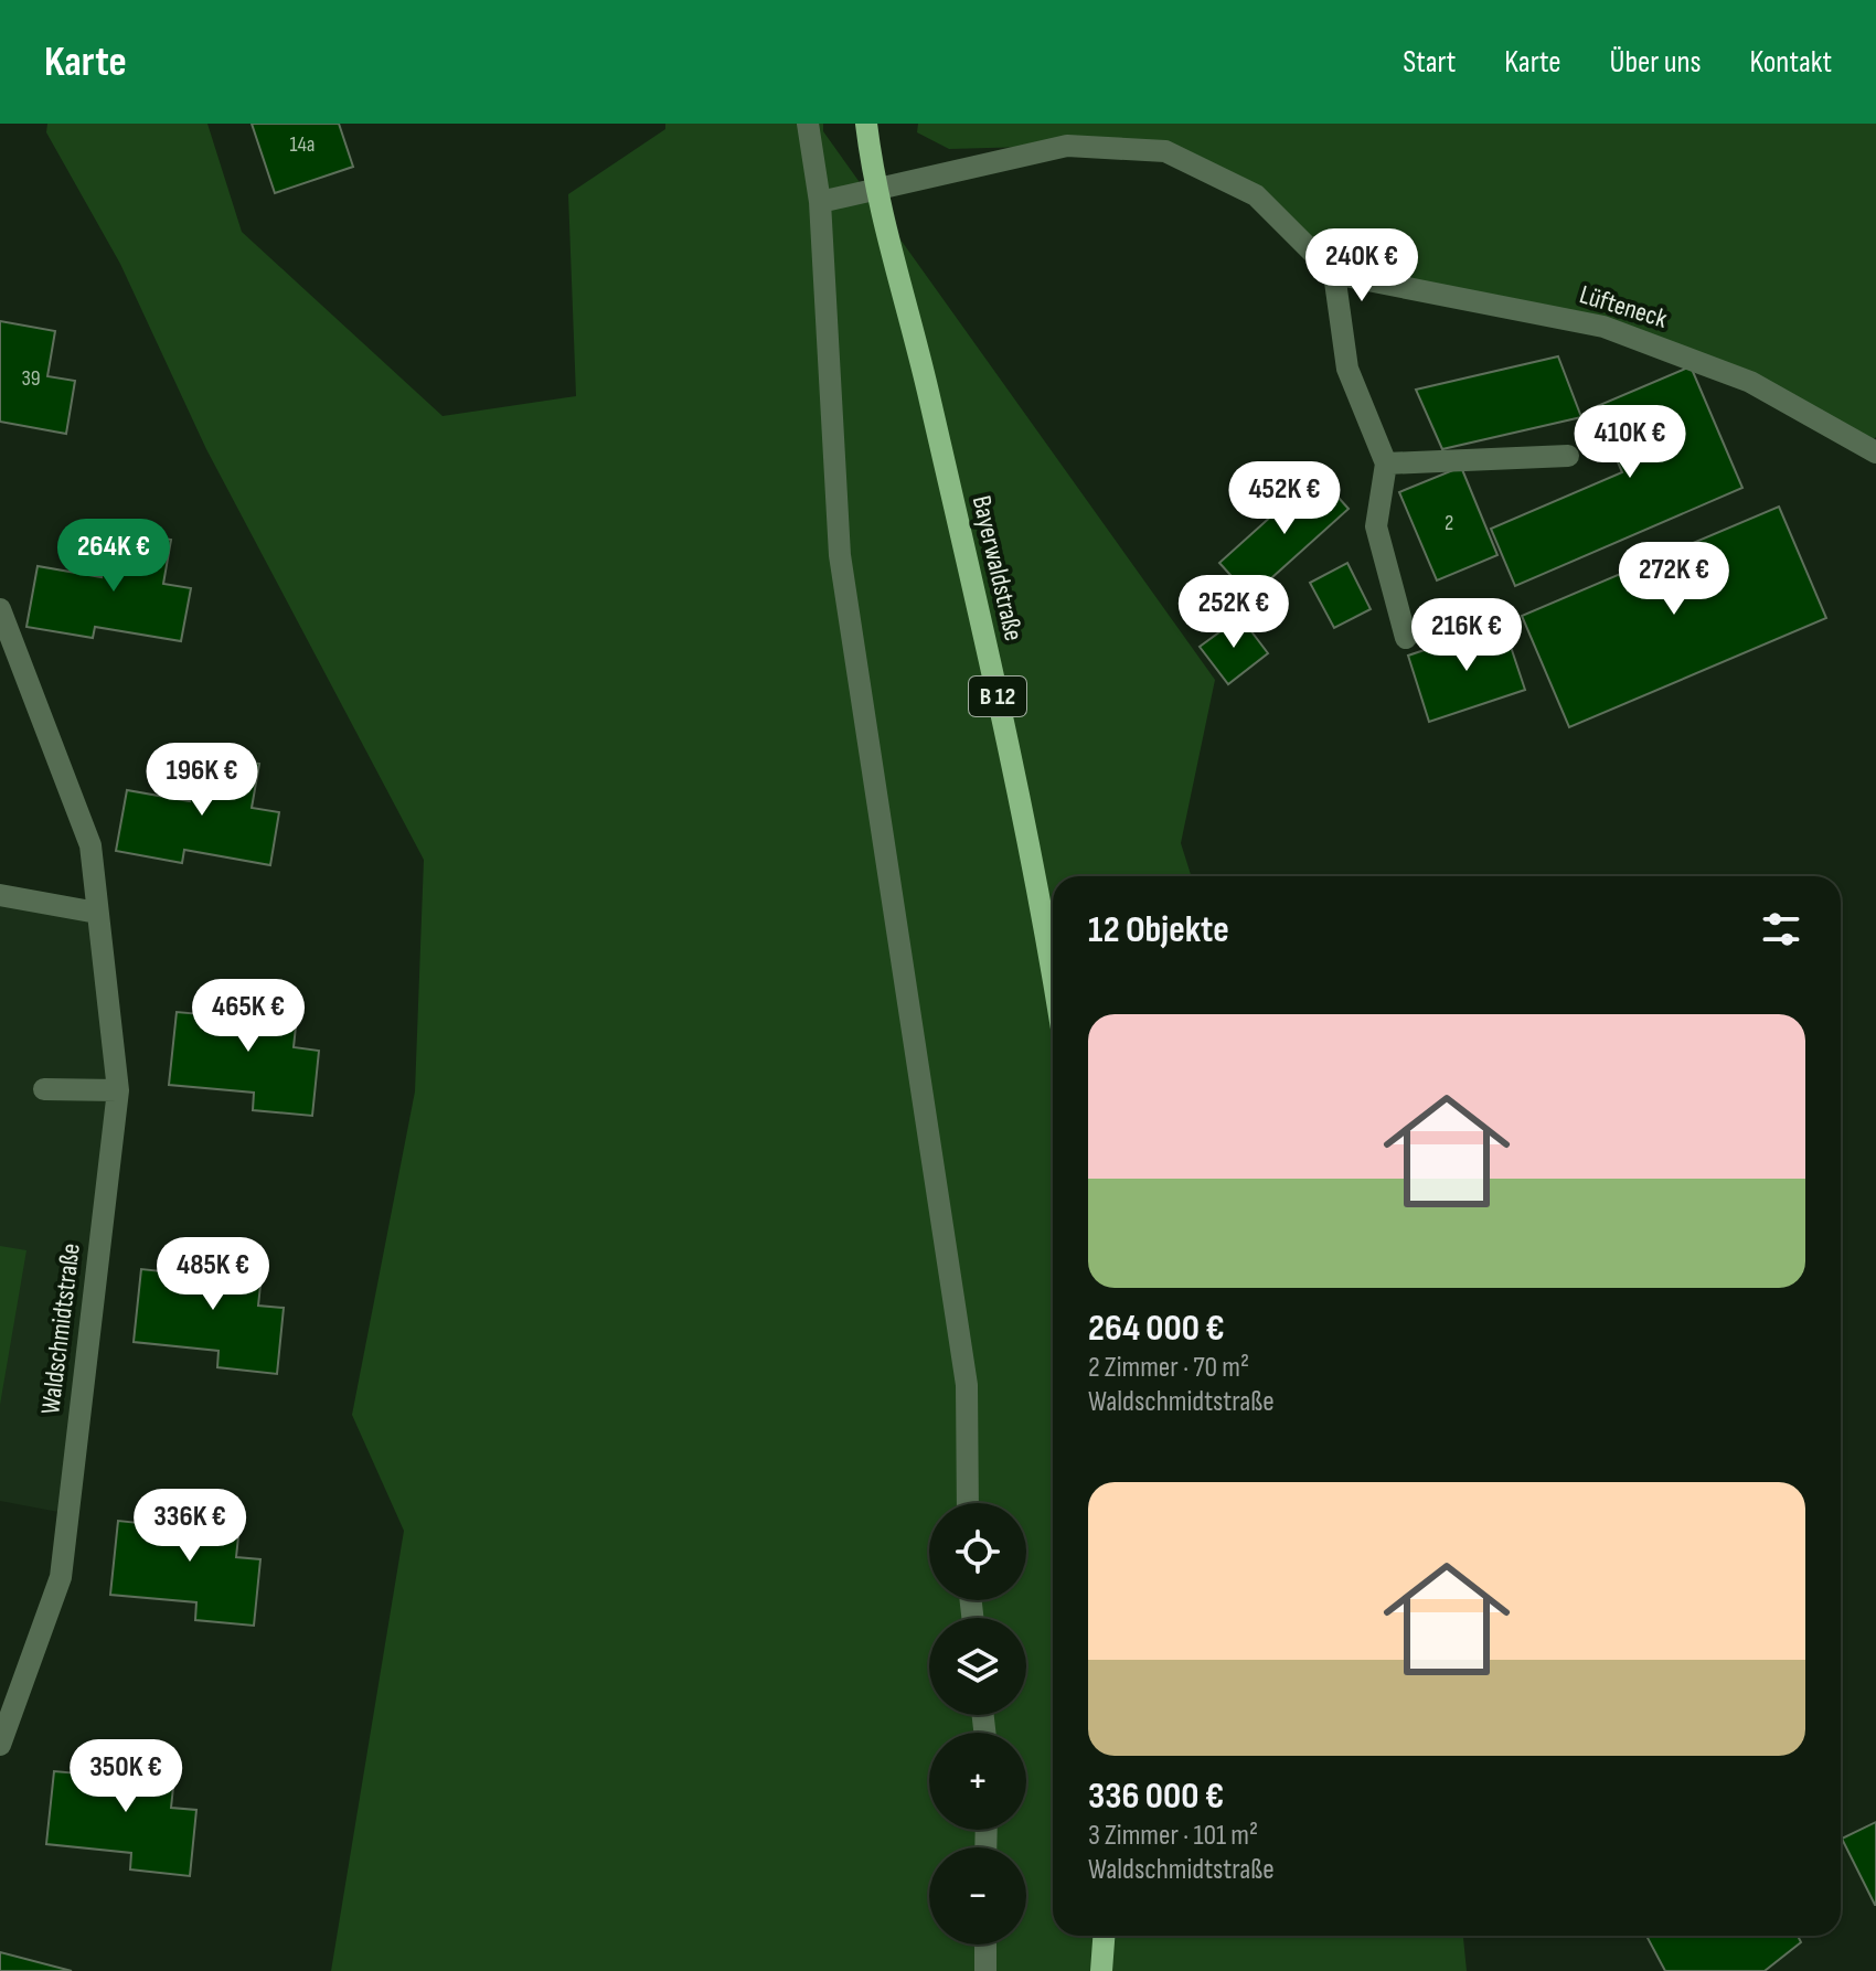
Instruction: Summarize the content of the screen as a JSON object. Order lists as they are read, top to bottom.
{
  "streets": {
    "main road": ["Bayerwaldstraße", "B 12"],
    "street": ["Lüfteneck", "Waldschmidtstraße"]
  },
  "house_numbers": ["14a", "39", "2"],
  "page": {
    "header": "Karte",
    "nav": [
      "Start",
      "Karte",
      "Über uns",
      "Kontakt"
    ],
    "price": [
      "240K €",
      "410K €",
      "452K €",
      "264K €",
      "272K €",
      "252K €",
      "216K €",
      "196K €",
      "465K €",
      "485K €",
      "336K €",
      "350K €"
    ],
    "heading": "12 Objekte",
    "list": [
      {
        "name": "264 000 €",
        "note": "2 Zimmer · 70 m² · Waldschmidtstraße"
      },
      {
        "name": "336 000 €",
        "note": "3 Zimmer · 101 m² · Waldschmidtstraße"
      }
    ],
    "map_buttons": ["+", "−"]
  }
}
